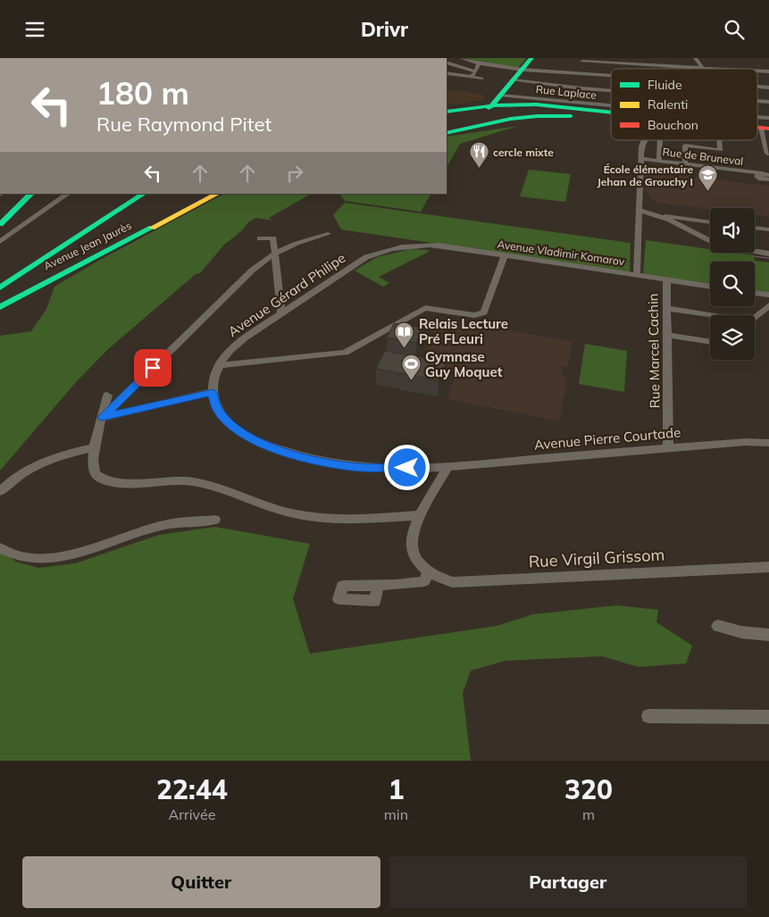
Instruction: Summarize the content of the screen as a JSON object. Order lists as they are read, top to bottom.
{
  "streets": {
    "street": [
      "Rue Laplace",
      "Rue de Bruneval",
      "Avenue Jean Jaurès",
      "Avenue Vladimir Komarov",
      "Avenue Gérard Philipe",
      "Rue Marcel Cachin",
      "Avenue Pierre Courtade",
      "Rue Virgil Grissom"
    ]
  },
  "crossings": [
    ["Avenue Vladimir Komarov", "Avenue Gérard Philipe"],
    ["Avenue Vladimir Komarov", "Rue Marcel Cachin"],
    ["Rue Marcel Cachin", "Avenue Pierre Courtade"],
    ["Avenue Pierre Courtade", "Rue Virgil Grissom"]
  ],
  "places": {
    "restaurant": ["cercle mixte"],
    "school or university": ["École élémentaire Jehan de Grouchy I"],
    "library": ["Relais Lecture Pré FLeuri"],
    "sports": ["Gymnase Guy Moquet"]
  },
  "legend": ["Fluide", "Ralenti", "Bouchon"],
  "page": {
    "header": "Drivr",
    "turn": ["180 m", "Rue Raymond Pitet"],
    "eta": [
      "22:44",
      "Arrivée",
      "1",
      "min",
      "320",
      "m"
    ],
    "buttons": ["Quitter", "Partager"]
  }
}
